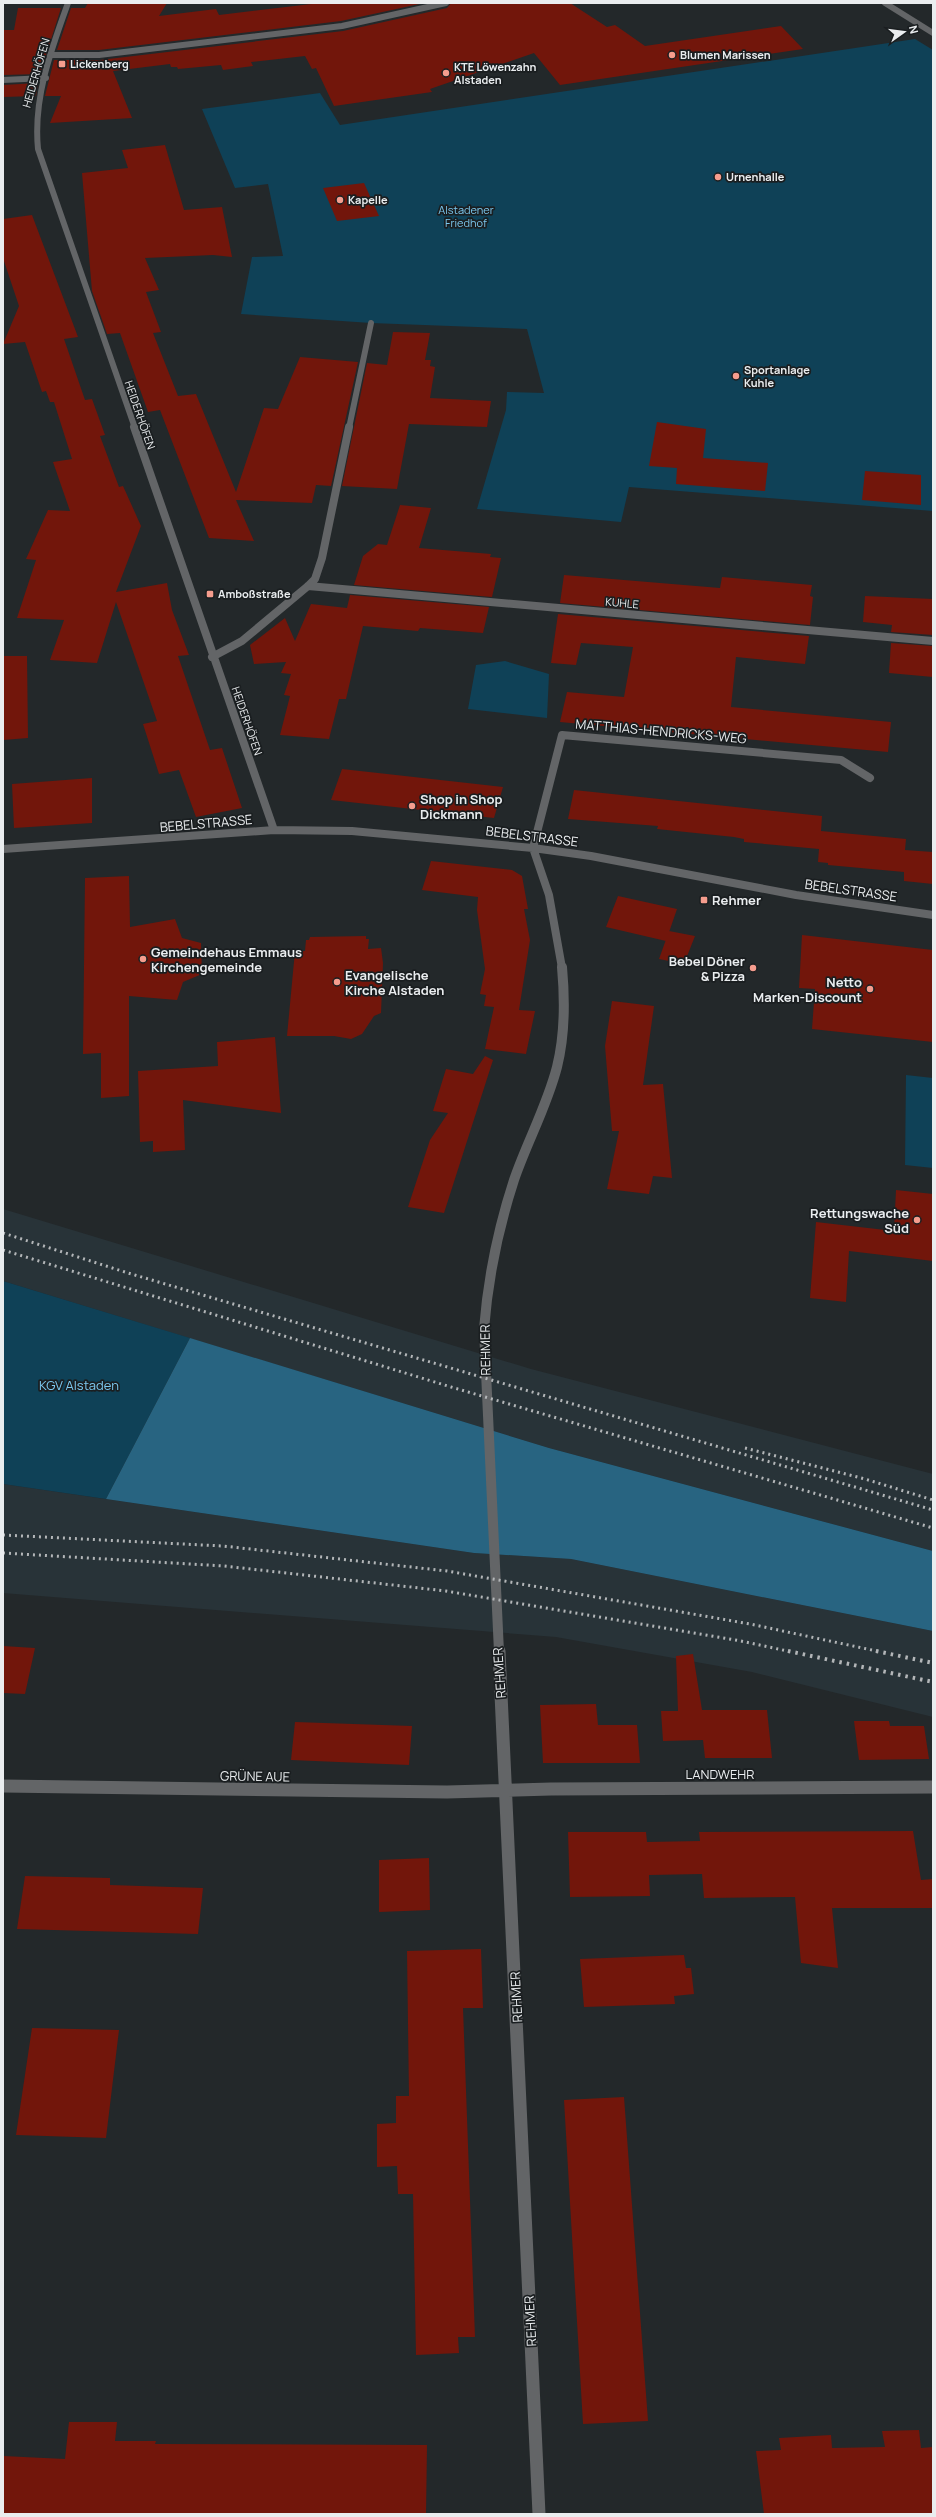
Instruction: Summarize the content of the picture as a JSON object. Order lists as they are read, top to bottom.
{
  "streets": {
    "street": [
      "HEIDERHÖFEN",
      "KUHLE",
      "MATTHIAS-HENDRICKS-WEG",
      "BEBELSTRASSE",
      "REHMER",
      "LANDWEHR",
      "GRÜNE AUE"
    ]
  },
  "crossings": [
    ["HEIDERHÖFEN", "BEBELSTRASSE"],
    ["MATTHIAS-HENDRICKS-WEG", "BEBELSTRASSE"],
    ["MATTHIAS-HENDRICKS-WEG", "REHMER"],
    ["BEBELSTRASSE", "REHMER"],
    ["REHMER", "LANDWEHR"],
    ["REHMER", "GRÜNE AUE"],
    ["LANDWEHR", "GRÜNE AUE"]
  ],
  "parks": ["Alstadener Friedhof", "KGV Alstaden"],
  "places": {
    "other": [
      "Blumen Marissen",
      "KTE Löwenzahn Alstaden",
      "Urnenhalle",
      "Kapelle",
      "Sportanlage Kuhle",
      "Shop in Shop Dickmann",
      "Gemeindehaus Emmaus Kirchengemeinde",
      "Bebel Döner & Pizza",
      "Evangelische Kirche Alstaden",
      "Netto Marken-Discount",
      "Rettungswache Süd"
    ],
    "transit": ["Lickenberg", "Amboßstraße", "Rehmer"]
  },
  "north": "right"
}
